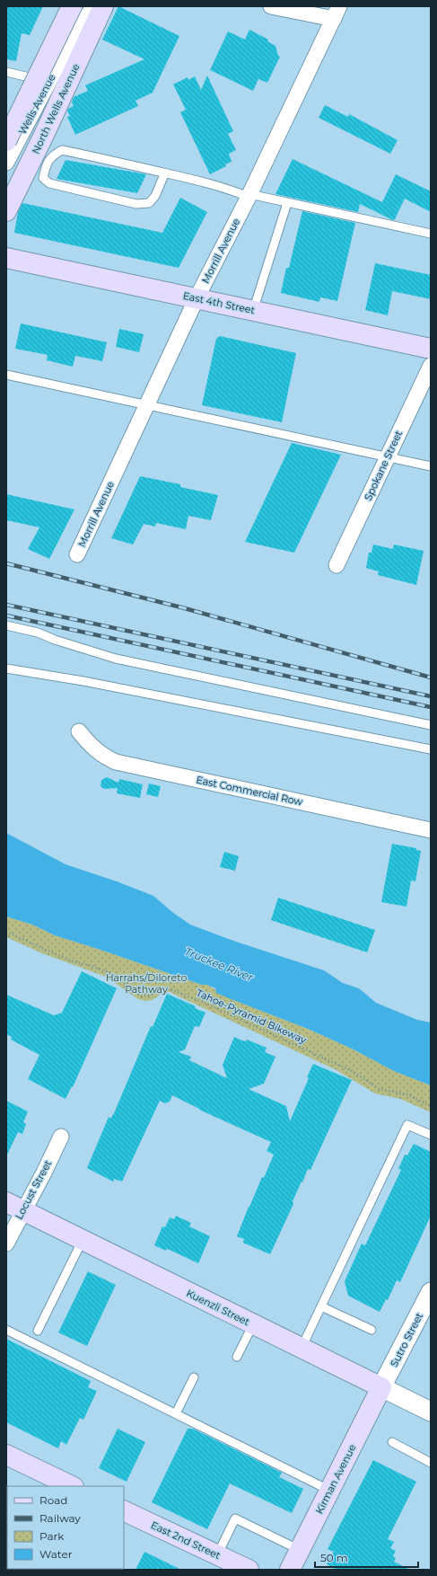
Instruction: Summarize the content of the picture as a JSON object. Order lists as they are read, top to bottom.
{
  "streets": {
    "main road": [
      "North Wells Avenue",
      "East 4th Street",
      "Kuenzli Street",
      "Kirman Avenue",
      "East 2nd Street"
    ],
    "street": [
      "Wells Avenue",
      "Morrill Avenue",
      "Spokane Street",
      "East Commercial Row",
      "Locust Street",
      "Sutro Street"
    ],
    "path": ["Tahoe-Pyramid Bikeway"]
  },
  "crossings": [
    ["Morrill Avenue", "East 4th Street"],
    ["Locust Street", "Kuenzli Street"],
    ["Kuenzli Street", "Sutro Street"],
    ["Kuenzli Street", "Kirman Avenue"],
    ["Sutro Street", "Kirman Avenue"]
  ],
  "water": ["Truckee River"],
  "parks": ["Harrahs/Diloreto Pathway"],
  "legend": [
    "Road",
    "Railway",
    "Park",
    "Water"
  ],
  "scale_bar": "50 m"
}
